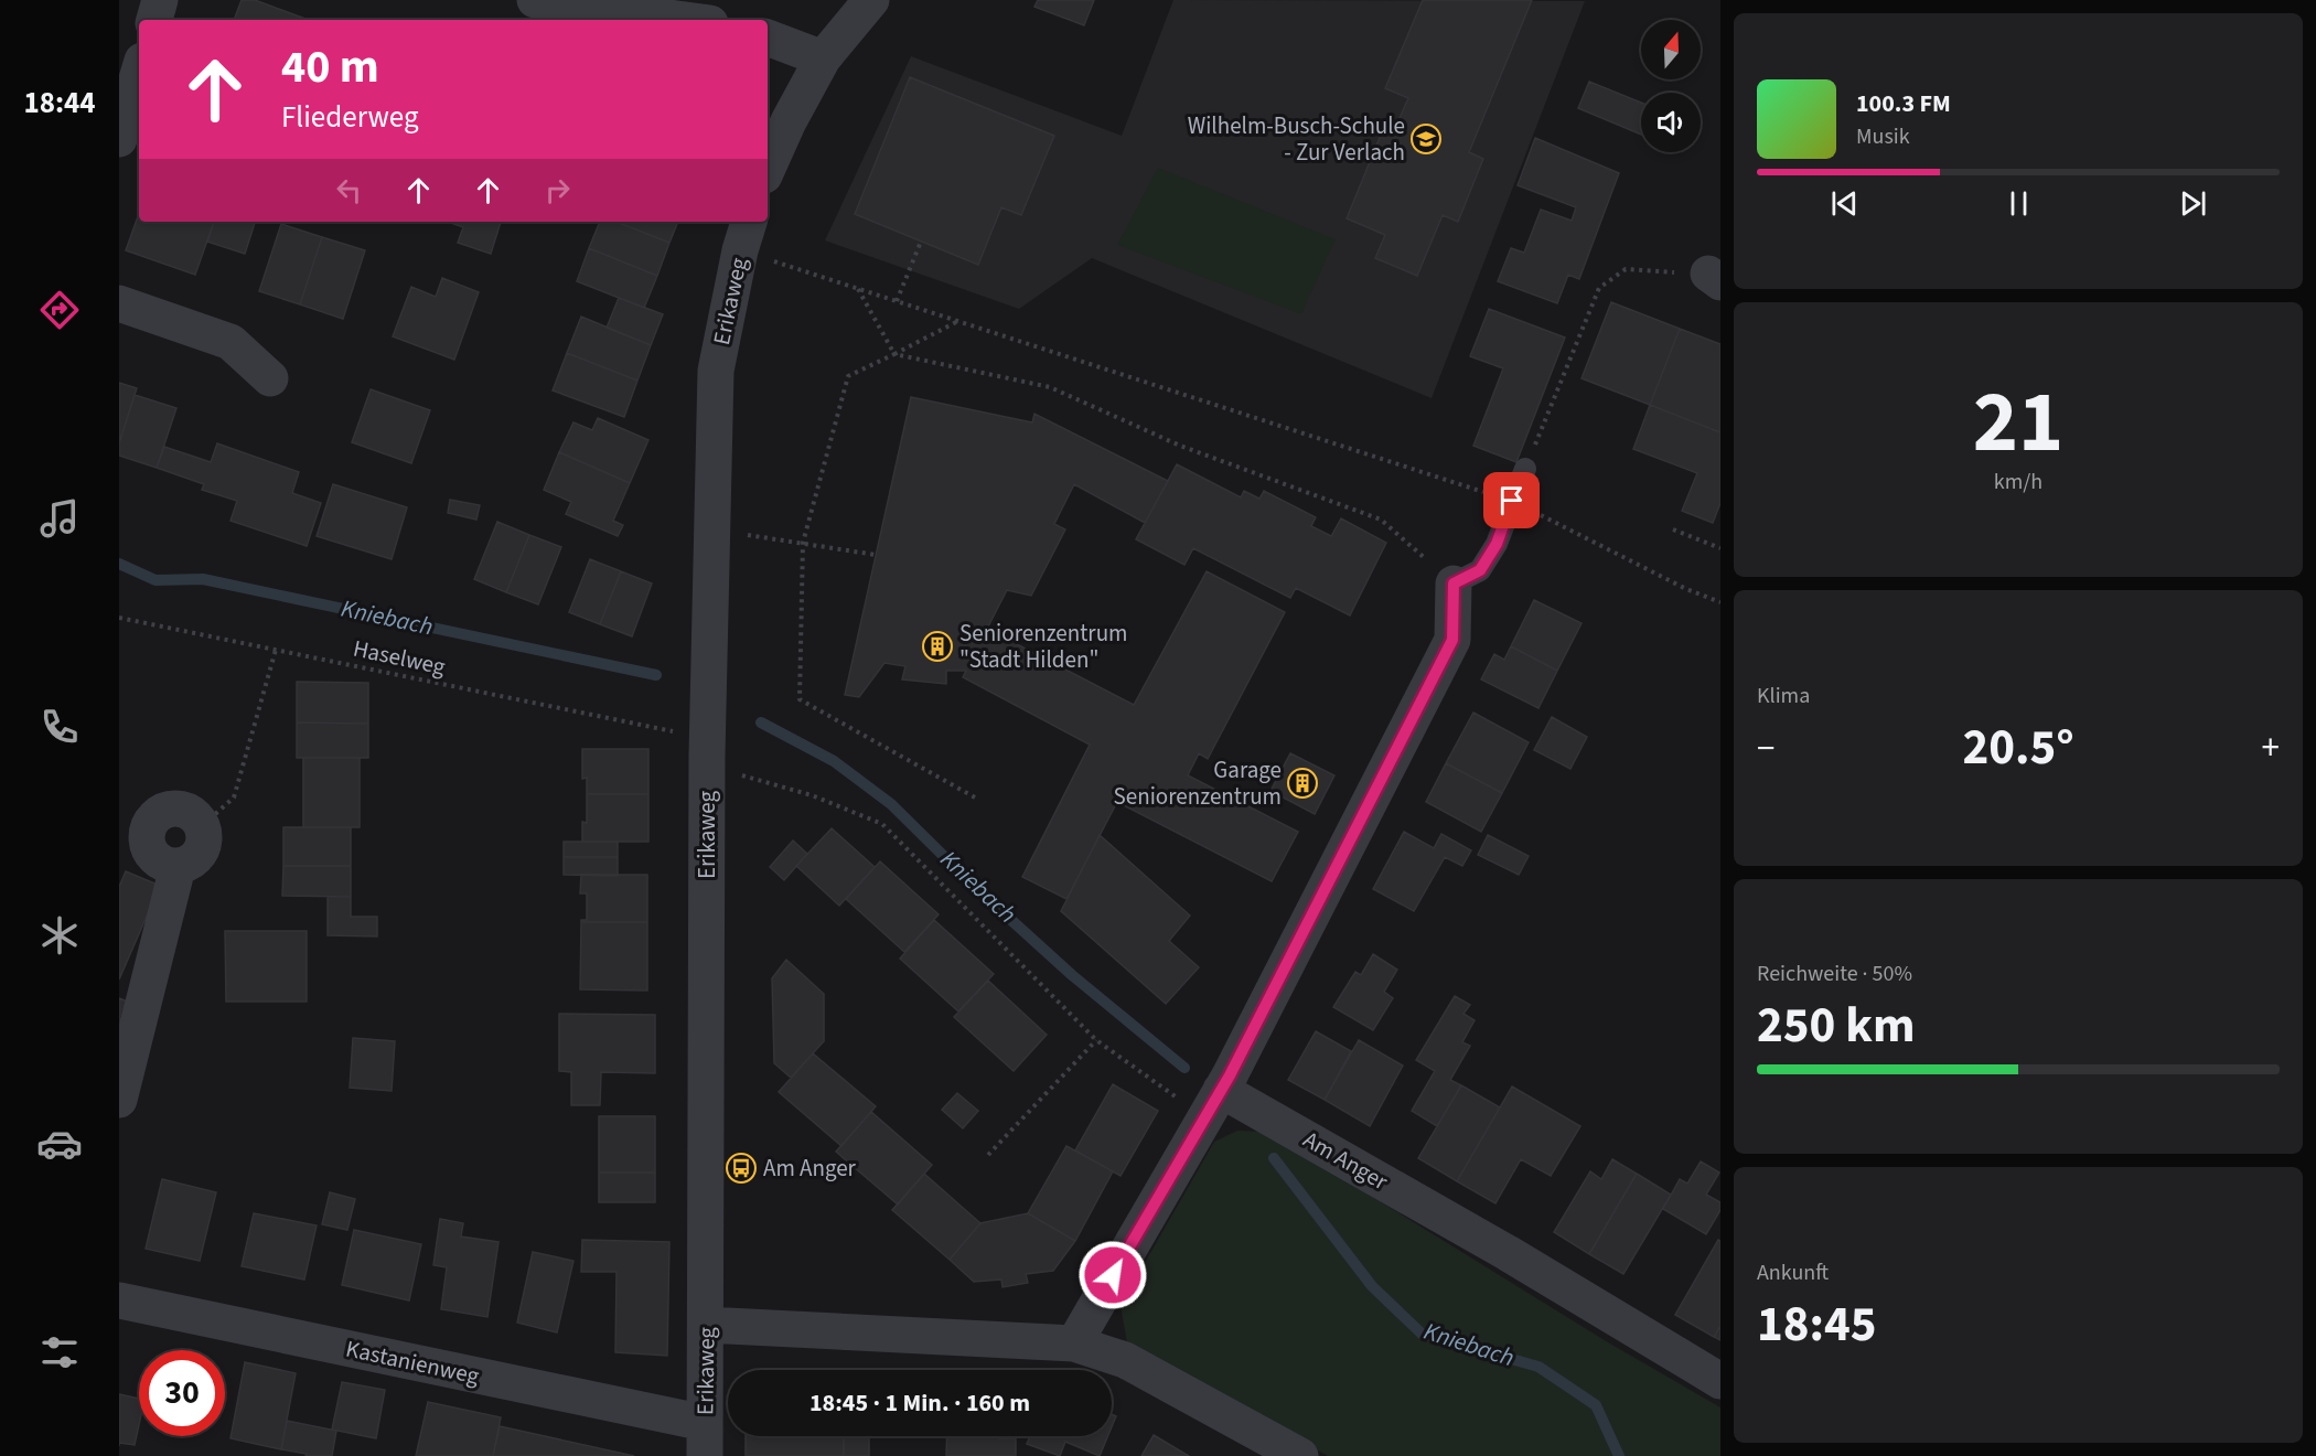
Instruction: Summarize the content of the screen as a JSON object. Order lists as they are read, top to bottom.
{
  "streets": {
    "street": ["Erikaweg", "Am Anger", "Kastanienweg"],
    "path": ["Haselweg"]
  },
  "crossings": [
    ["Erikaweg", "Kastanienweg"]
  ],
  "water": ["Kniebach"],
  "places": {
    "school or university": ["Wilhelm-Busch-Schule - Zur Verlach"],
    "building": ["Seniorenzentrum \"Stadt Hilden\"", "Garage Seniorenzentrum"],
    "bus stop": ["Am Anger"]
  },
  "north": "top",
  "page": {
    "tabs": "18:44",
    "turn": ["40 m", "Fliederweg"],
    "song": ["100.3 FM", "Musik"],
    "tile": [
      ["21", "km/h"],
      "Klima",
      ["Reichweite · 50%", "250 km"],
      ["Ankunft", "18:45"]
    ],
    "heat": ["−", "20.5°", "+"],
    "limit": "30",
    "trip": "18:45 · 1 Min. · 160 m"
  }
}
